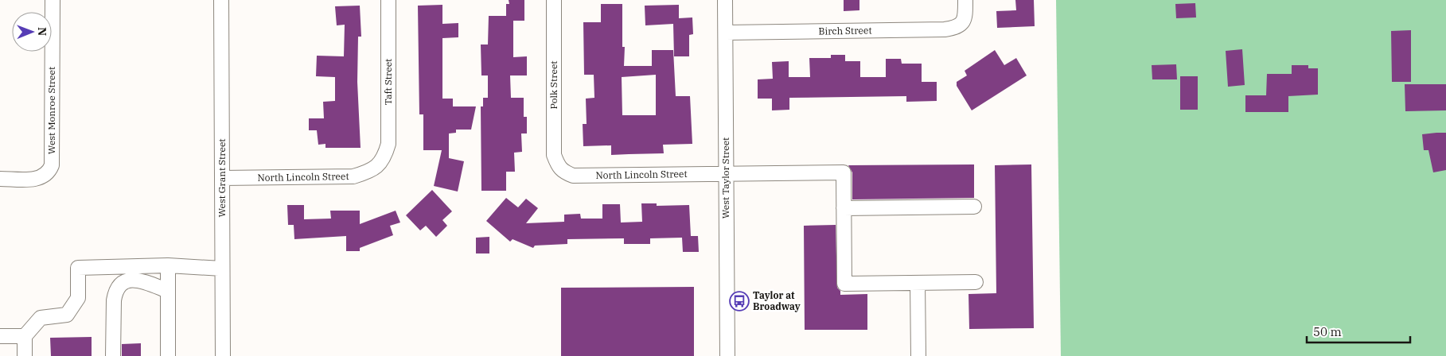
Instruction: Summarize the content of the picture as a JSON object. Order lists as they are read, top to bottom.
{
  "streets": {
    "street": [
      "Birch Street",
      "Taft Street",
      "Polk Street",
      "West Monroe Street",
      "North Lincoln Street",
      "West Grant Street",
      "West Taylor Street"
    ]
  },
  "crossings": [
    ["Birch Street", "West Taylor Street"],
    ["Taft Street", "North Lincoln Street"],
    ["Polk Street", "North Lincoln Street"],
    ["North Lincoln Street", "West Grant Street"],
    ["North Lincoln Street", "West Taylor Street"]
  ],
  "places": {
    "bus stop": ["Taylor at Broadway"]
  },
  "scale_bar": "50 m",
  "north": "right"
}
